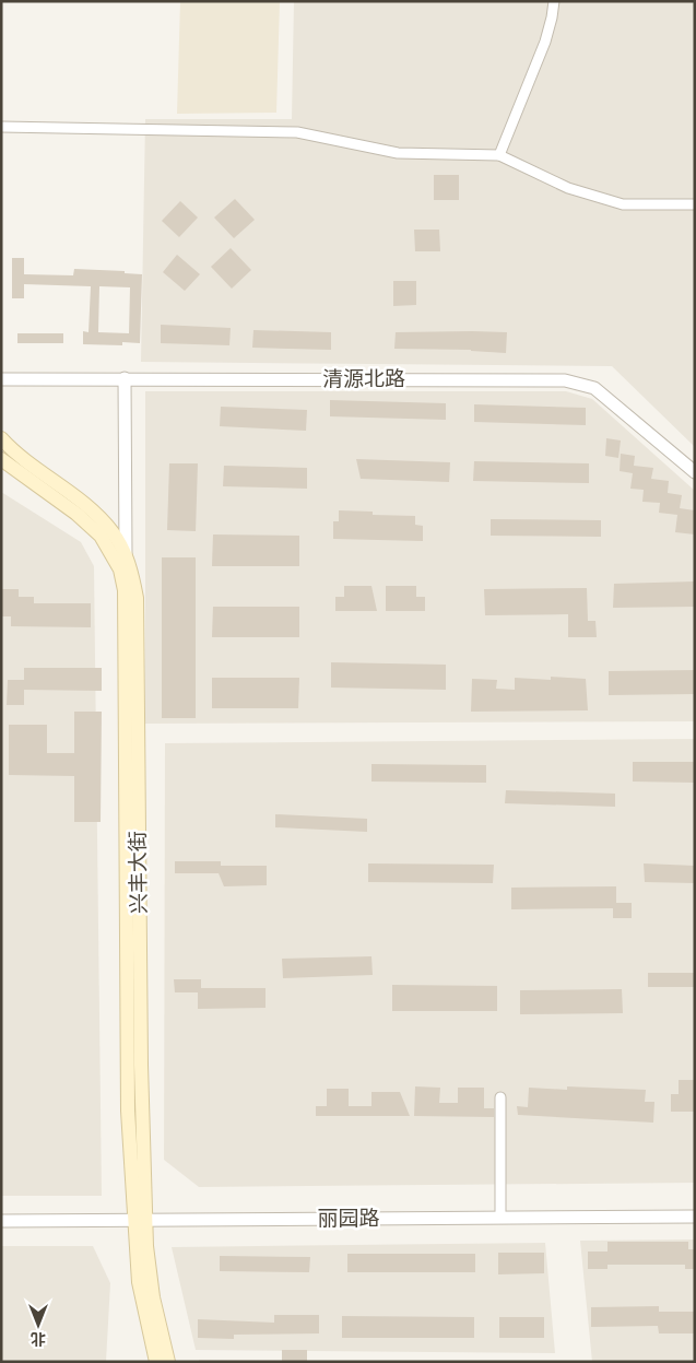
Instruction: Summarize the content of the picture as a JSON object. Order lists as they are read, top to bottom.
{
  "streets": {
    "main road": ["兴丰大街"],
    "street": ["清源北路", "丽园路"]
  },
  "crossings": [
    ["兴丰大街", "丽园路"]
  ],
  "north": "bottom"
}
